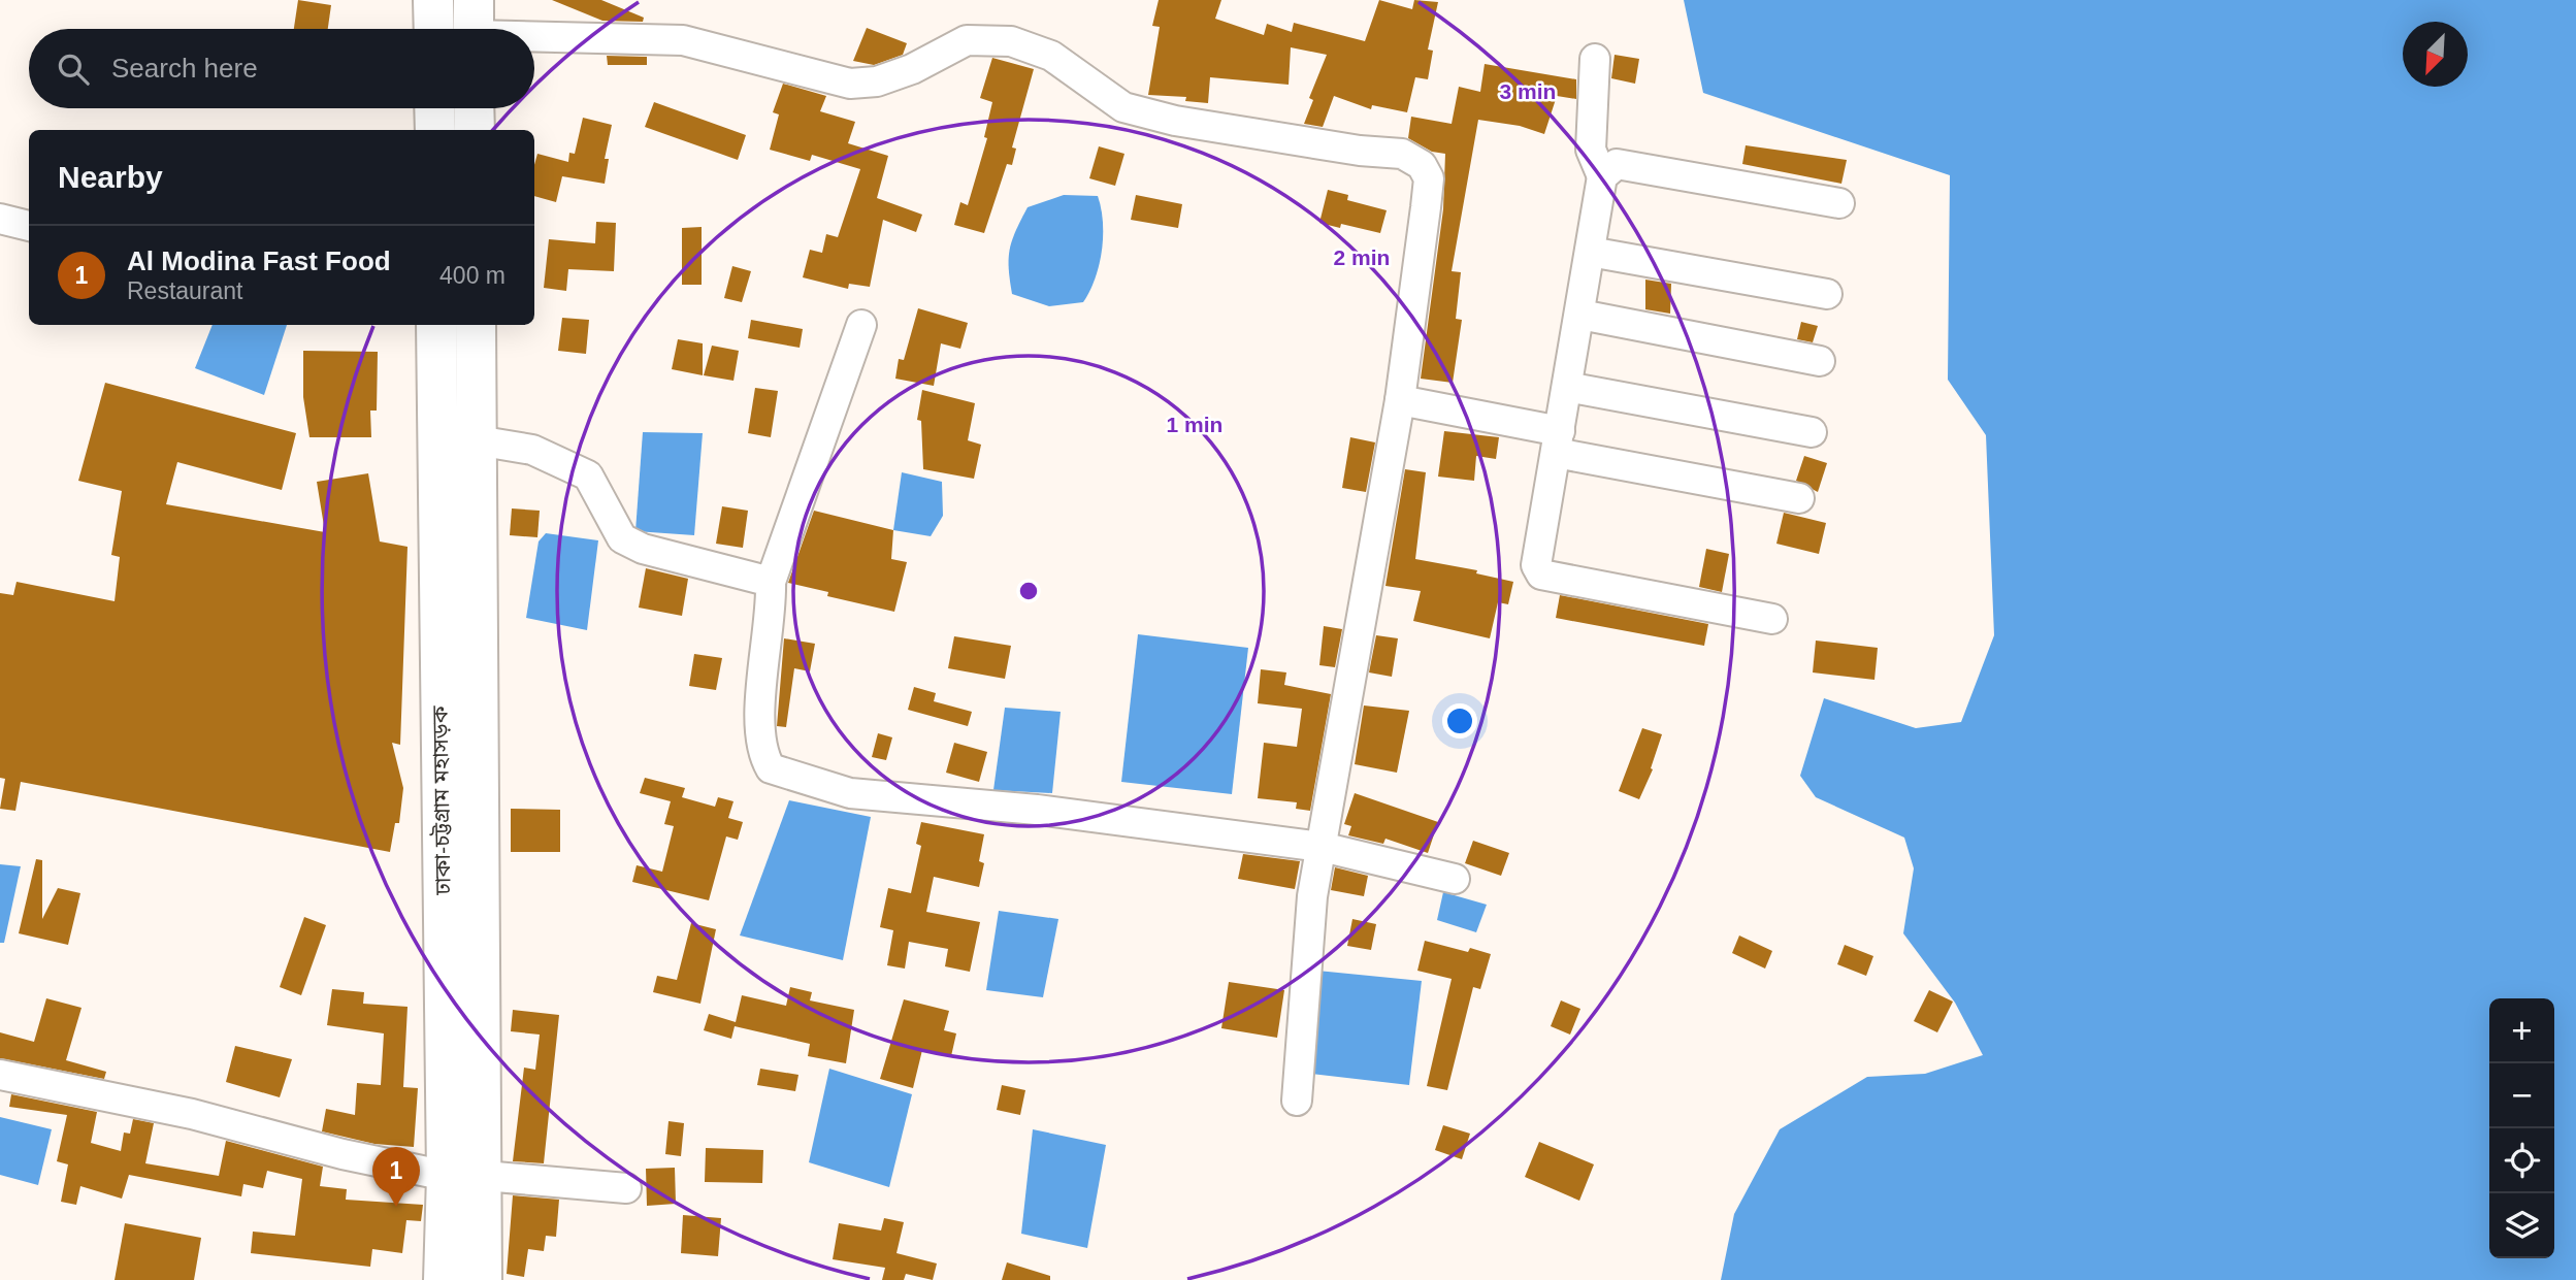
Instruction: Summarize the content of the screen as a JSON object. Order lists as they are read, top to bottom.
{
  "streets": {
    "highway": ["ঢাকা-চট্টগ্রাম মহাসড়ক"]
  },
  "north": "bottom left",
  "page": {
    "search": "Search here",
    "heading": "Nearby",
    "list": [
      {
        "mark": "1",
        "name": "Al Modina Fast Food",
        "note": "Restaurant",
        "value": "400 m"
      }
    ],
    "map_buttons": ["+", "−"],
    "pins": "1"
  },
  "rings": ["3 min", "2 min", "1 min"]
}
